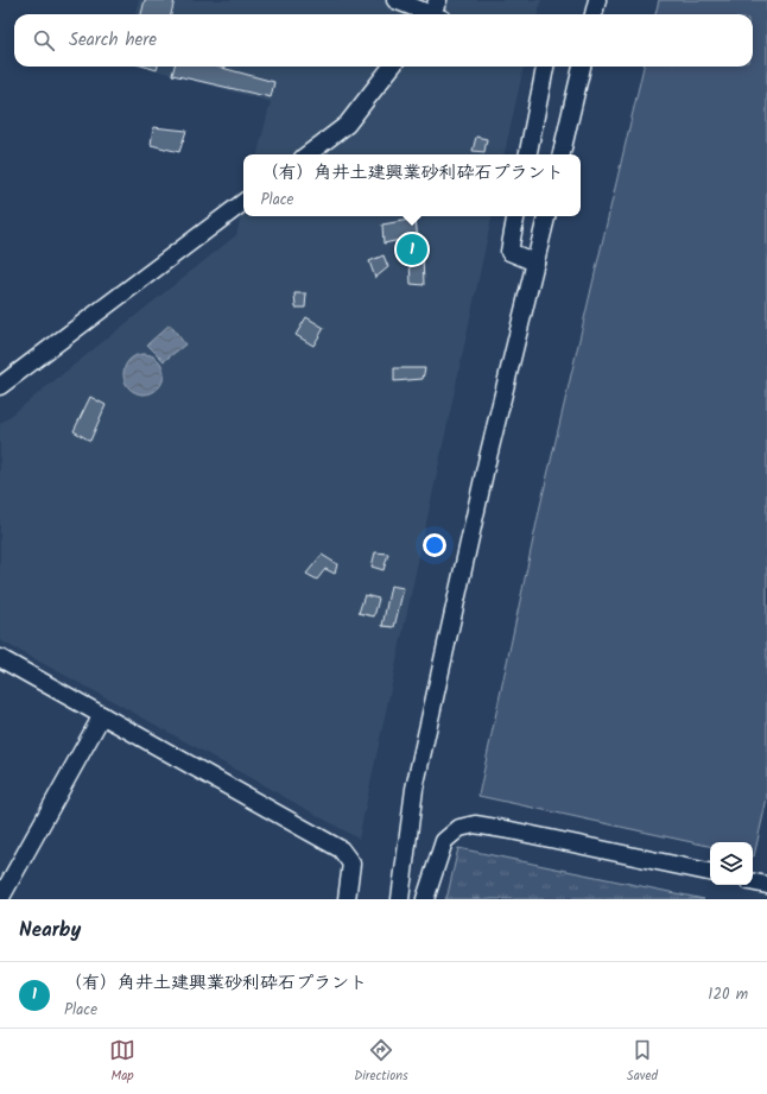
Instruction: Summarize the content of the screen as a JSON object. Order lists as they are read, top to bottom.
{
  "page": {
    "search": "Search here",
    "popup": ["（有）角井土建興業砂利砕石プラント", "Place"],
    "pins": "1",
    "heading": "Nearby",
    "list": [
      {
        "mark": "1",
        "name": "（有）角井土建興業砂利砕石プラント",
        "note": "Place",
        "value": "120 m"
      }
    ],
    "nav": ["Map", "Directions", "Saved"]
  }
}
